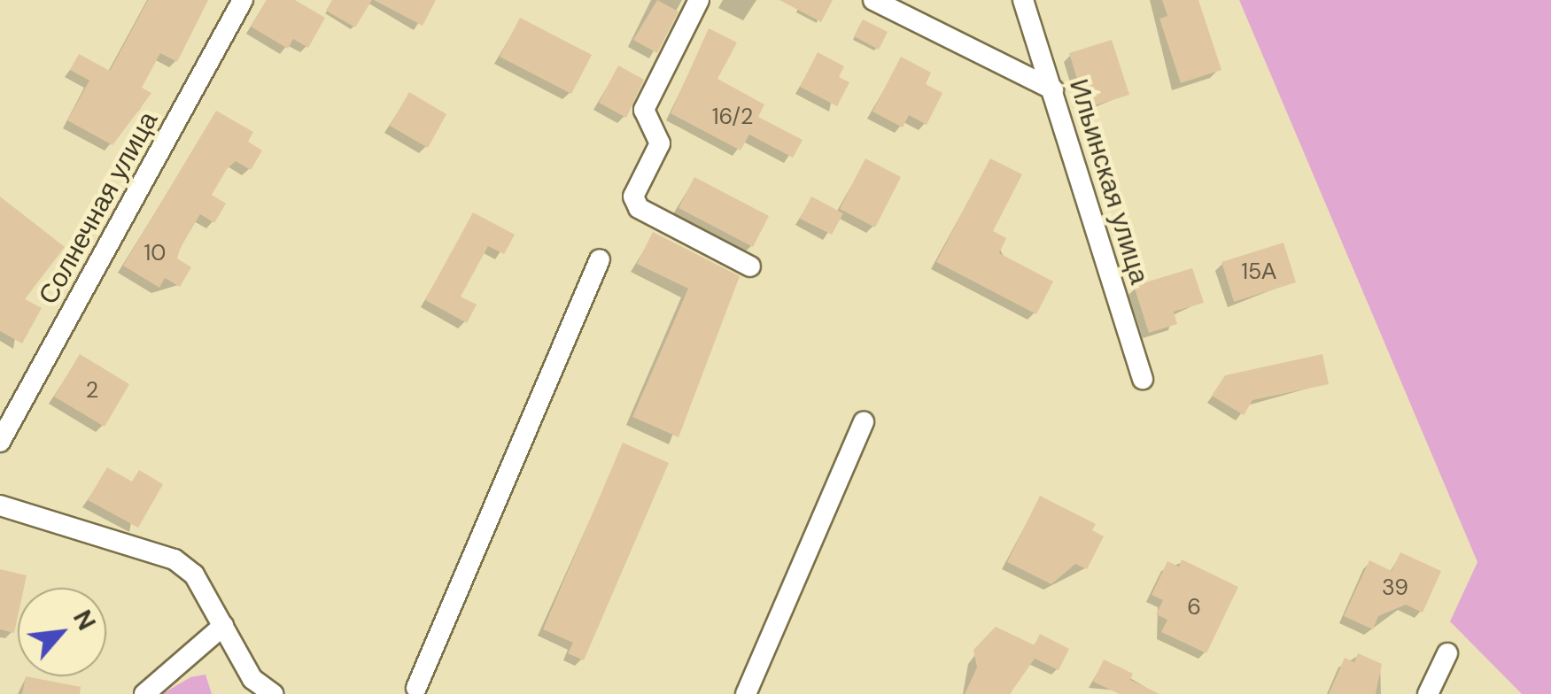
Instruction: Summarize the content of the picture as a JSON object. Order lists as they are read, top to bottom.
{
  "streets": {
    "street": ["Ильинская улица", "Солнечная улица"]
  },
  "house_numbers": [
    "16/2",
    "10",
    "15А",
    "2",
    "39",
    "6"
  ],
  "north": "top right"
}
